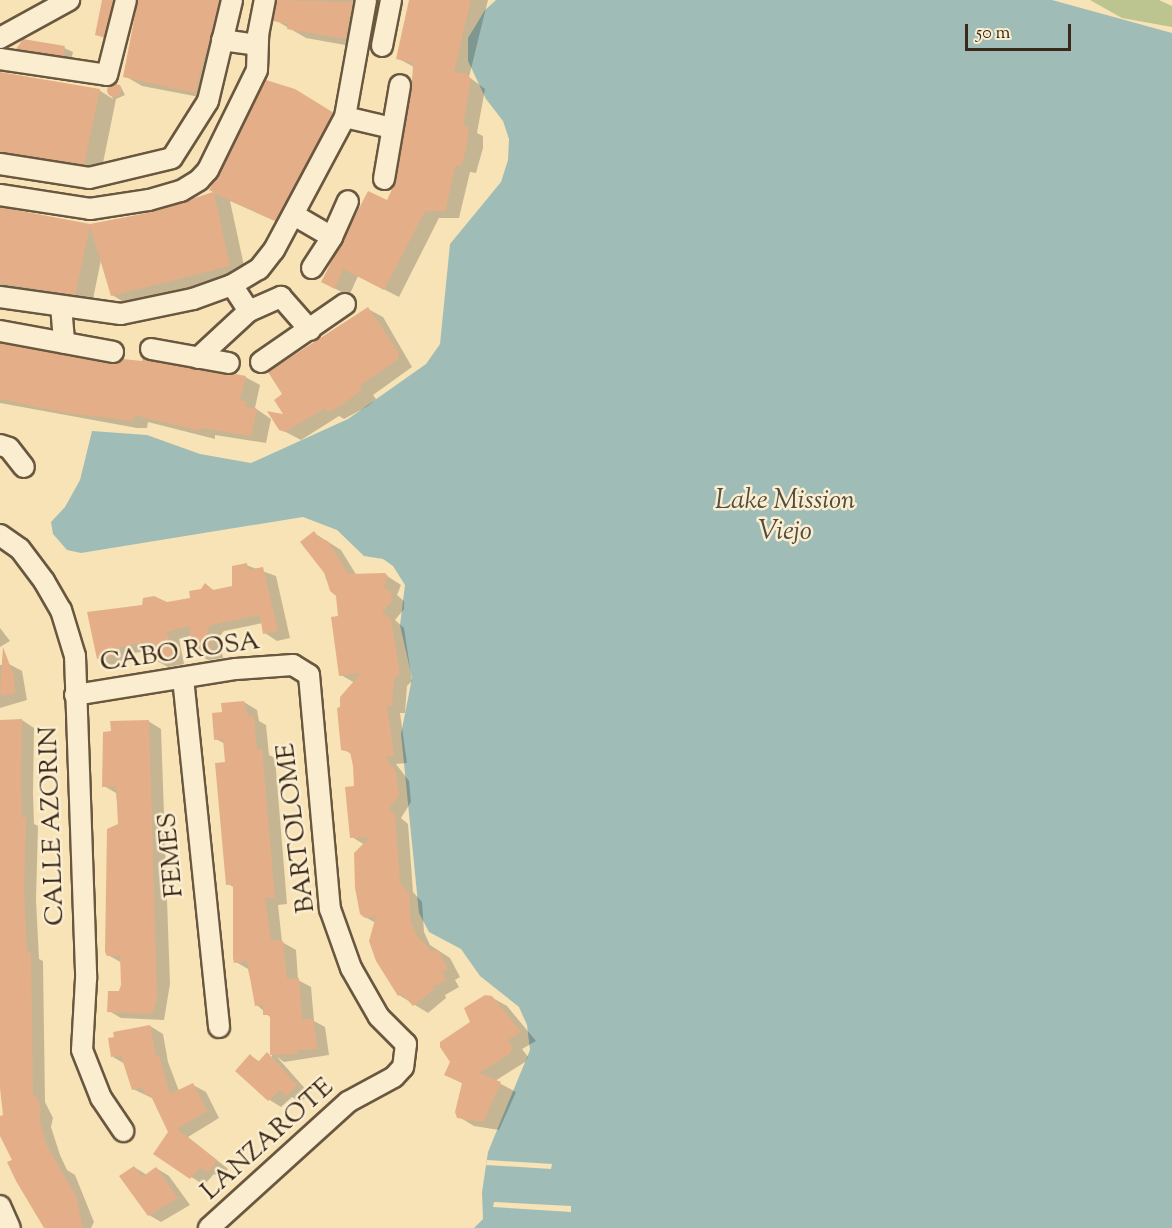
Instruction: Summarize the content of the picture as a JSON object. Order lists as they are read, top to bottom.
{
  "streets": {
    "street": [
      "CABO ROSA",
      "CALLE AZORIN",
      "BARTOLOME",
      "FEMES",
      "LANZAROTE"
    ]
  },
  "crossings": [
    ["CABO ROSA", "CALLE AZORIN"],
    ["CABO ROSA", "BARTOLOME"],
    ["CABO ROSA", "FEMES"],
    ["BARTOLOME", "LANZAROTE"]
  ],
  "water": ["Lake Mission Viejo"],
  "scale_bar": "50 m"
}
